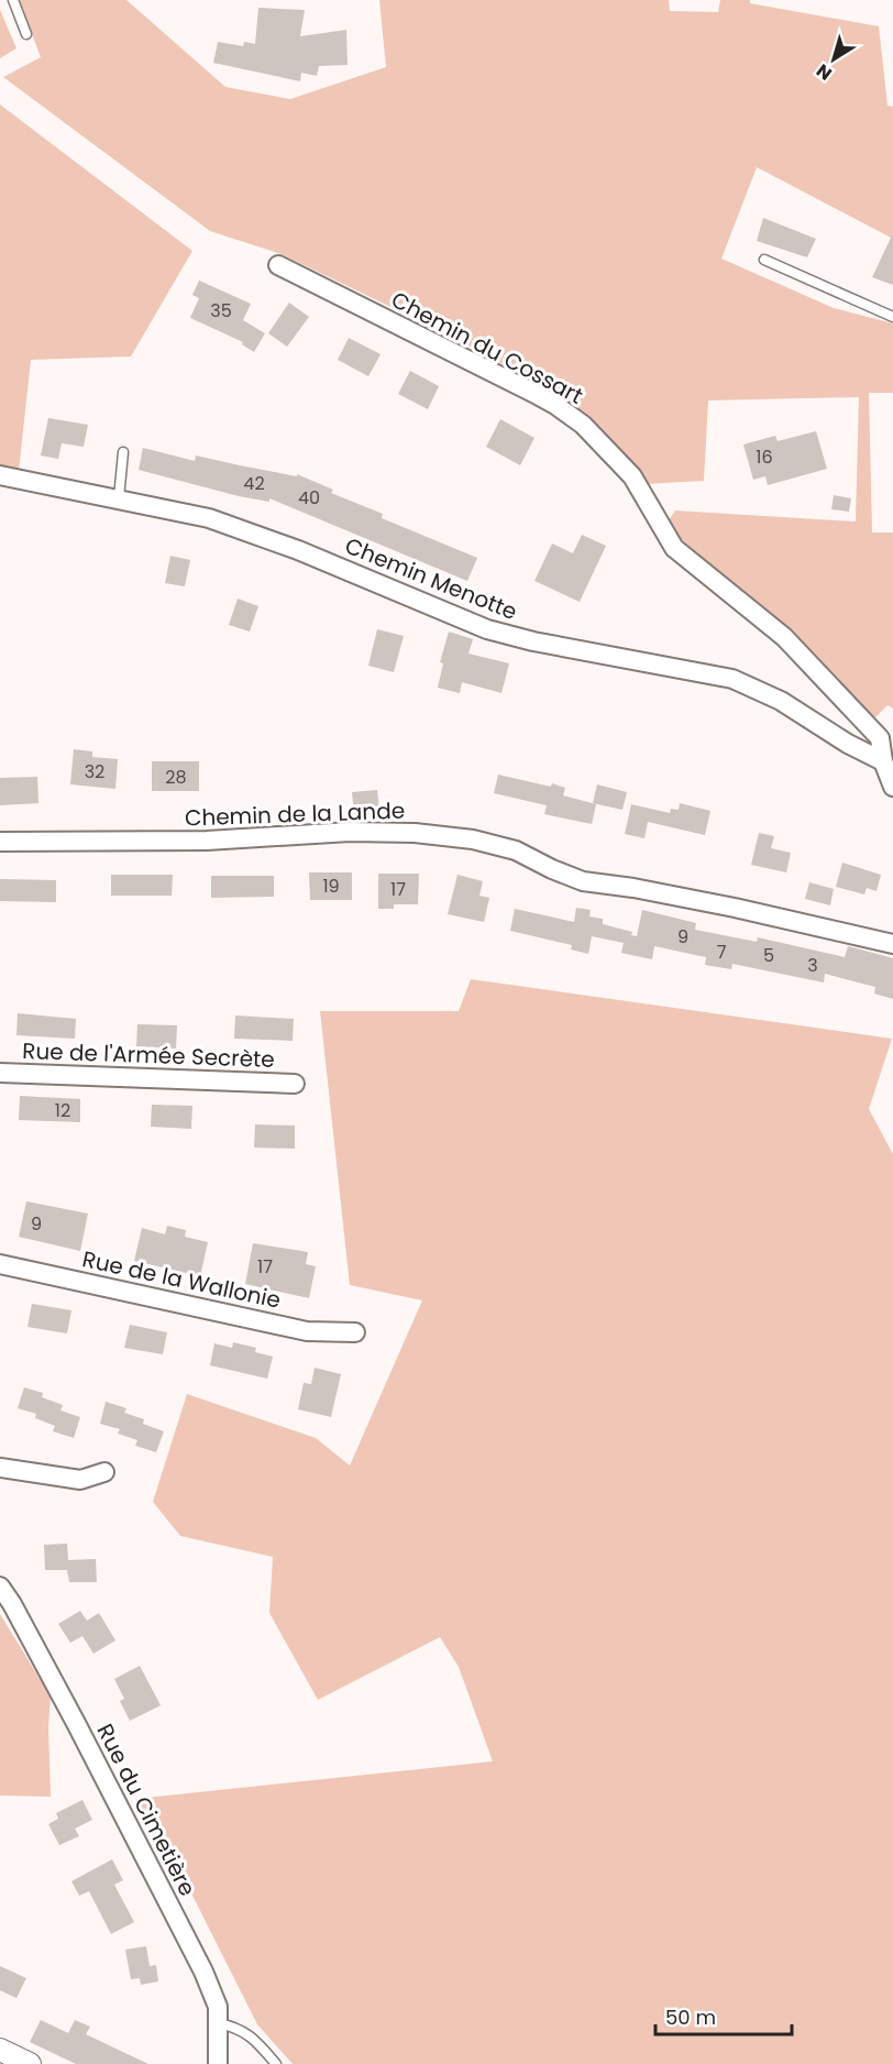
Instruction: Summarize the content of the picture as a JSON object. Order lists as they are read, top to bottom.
{
  "streets": {
    "street": [
      "Chemin du Cossart",
      "Chemin Menotte",
      "Chemin de la Lande",
      "Rue de l'Armée Secrète",
      "Rue de la Wallonie",
      "Rue du Cimetière"
    ]
  },
  "crossings": [
    ["Chemin du Cossart", "Chemin Menotte"]
  ],
  "house_numbers": [
    "35",
    "16",
    "42",
    "40",
    "32",
    "28",
    "19",
    "17",
    "9",
    "7",
    "5",
    "3",
    "12",
    "9",
    "17"
  ],
  "scale_bar": "50 m",
  "north": "bottom left"
}
